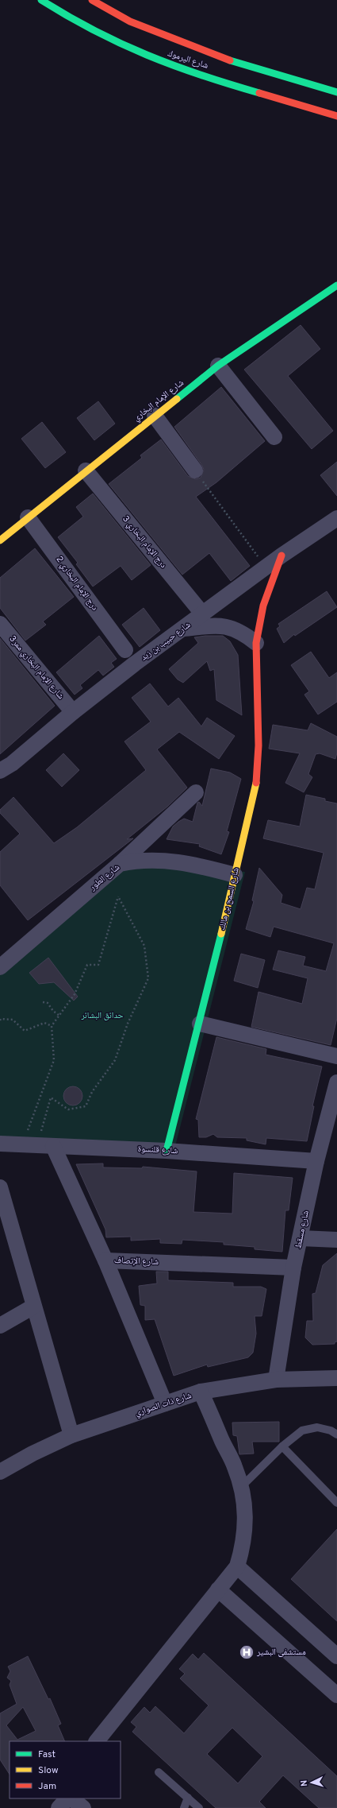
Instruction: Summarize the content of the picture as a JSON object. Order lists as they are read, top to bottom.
{
  "streets": {
    "main road": ["شارع اليرموك", "شارع الإمام البخاري", "شارع السمح بن مالك"],
    "street": [
      "درج الإمام البخاري 3",
      "درج الإمام البخاري 2",
      "شارع حبيب بن زيد",
      "شارع الإمام البخاري ممر3",
      "شارع الطور",
      "شارع قلنسوة",
      "شارع مسقط",
      "شارع الإتصاف",
      "شارع ذات الصواري"
    ]
  },
  "crossings": [
    ["شارع الإمام البخاري", "درج الإمام البخاري 3"],
    ["شارع الإمام البخاري", "درج الإمام البخاري 2"],
    ["درج الإمام البخاري 3", "شارع حبيب بن زيد"],
    ["شارع حبيب بن زيد", "شارع الإمام البخاري ممر3"],
    ["شارع حبيب بن زيد", "شارع السمح بن مالك"],
    ["شارع الطور", "شارع السمح بن مالك"],
    ["شارع السمح بن مالك", "شارع قلنسوة"],
    ["شارع قلنسوة", "شارع مسقط"],
    ["شارع قلنسوة", "شارع الإتصاف"],
    ["شارع مسقط", "شارع الإتصاف"],
    ["شارع مسقط", "شارع ذات الصواري"]
  ],
  "parks": ["حدائق البشائر"],
  "places": {
    "hospital": ["مستشفى البشير"]
  },
  "legend": ["Fast", "Slow", "Jam"],
  "north": "left"
}
